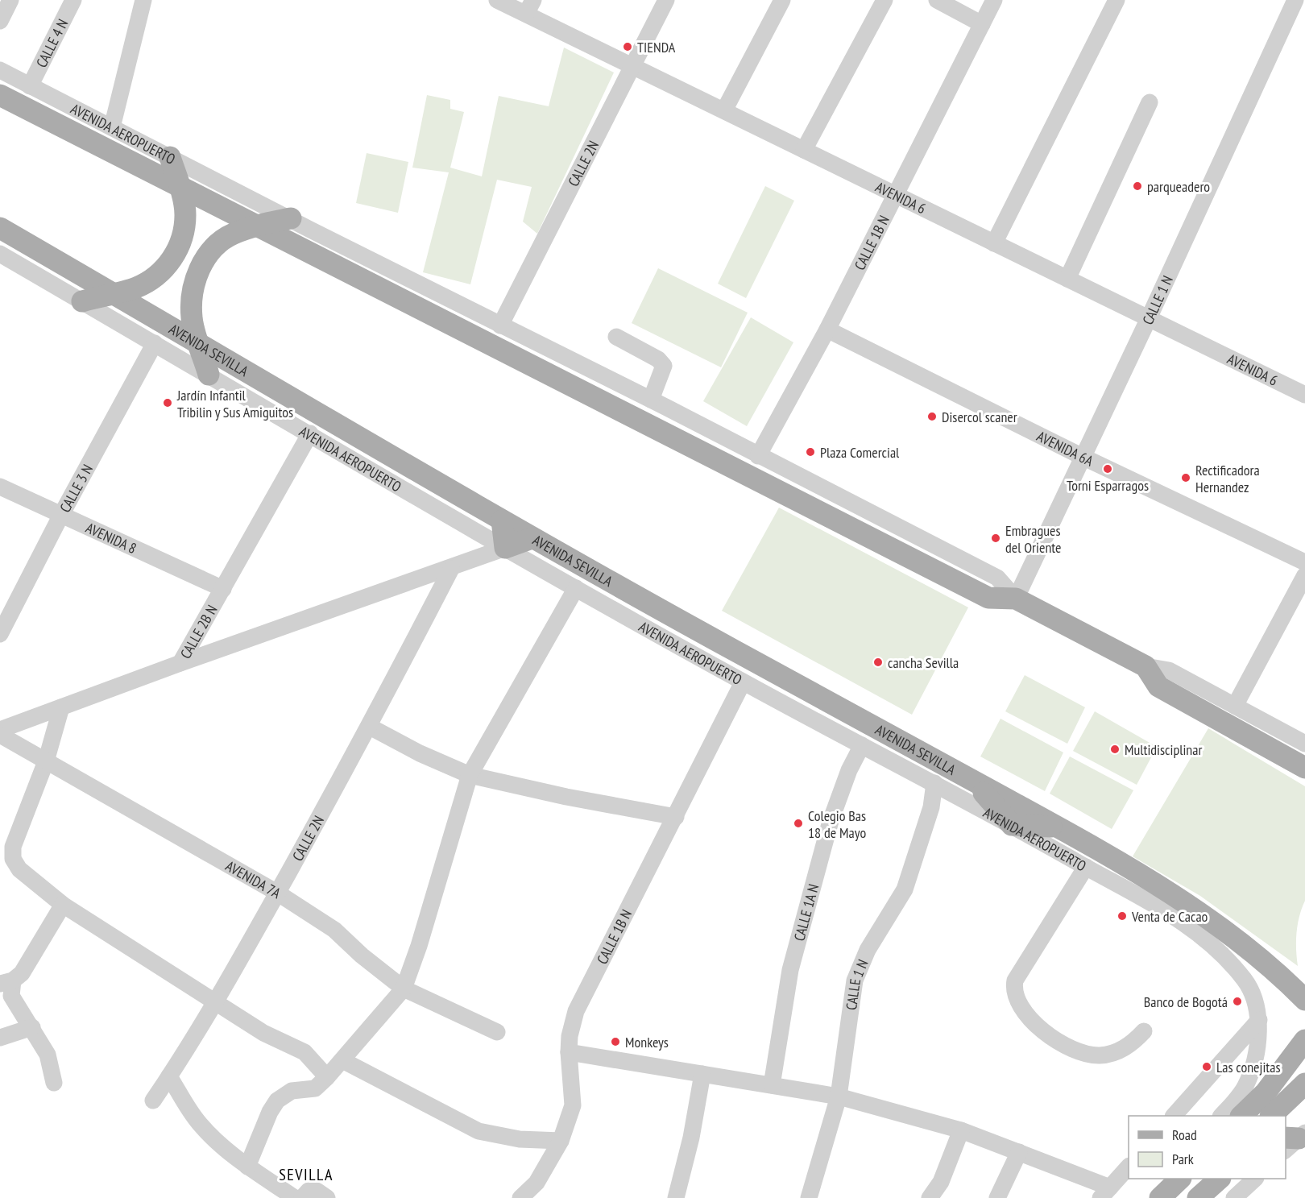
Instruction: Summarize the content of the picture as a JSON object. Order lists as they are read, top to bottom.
{
  "streets": {
    "main road": ["AVENIDA AEROPUERTO", "AVENIDA SEVILLA"],
    "street": [
      "CALLE 4 N",
      "CALLE 2N",
      "AVENIDA 6",
      "CALLE 1B N",
      "CALLE 1 N",
      "AVENIDA 6A",
      "CALLE 3 N",
      "AVENIDA 8",
      "CALLE 2B N",
      "AVENIDA 7A",
      "CALLE 1A N"
    ]
  },
  "crossings": [
    ["CALLE 4 N", "AVENIDA AEROPUERTO"],
    ["AVENIDA AEROPUERTO", "CALLE 2N"],
    ["AVENIDA AEROPUERTO", "CALLE 1B N"],
    ["AVENIDA AEROPUERTO", "CALLE 1 N"],
    ["AVENIDA AEROPUERTO", "CALLE 3 N"],
    ["AVENIDA AEROPUERTO", "CALLE 2B N"],
    ["AVENIDA AEROPUERTO", "CALLE 1A N"],
    ["CALLE 2N", "AVENIDA 6"],
    ["CALLE 2N", "AVENIDA 7A"],
    ["AVENIDA 6", "CALLE 1B N"],
    ["AVENIDA 6", "CALLE 1 N"],
    ["CALLE 1B N", "AVENIDA 6A"],
    ["CALLE 1 N", "AVENIDA 6A"],
    ["CALLE 3 N", "AVENIDA 8"],
    ["AVENIDA 8", "CALLE 2B N"]
  ],
  "districts": ["SEVILLA"],
  "places": [
    "TIENDA",
    "parqueadero",
    "Jardín Infantil Tribilin y Sus Amiguitos",
    "Disercol scaner",
    "Plaza Comercial",
    "Torni Esparragos",
    "Rectificadora Hernandez",
    "Embragues del Oriente",
    "cancha Sevilla",
    "Multidisciplinar",
    "Colegio Bas 18 de Mayo",
    "Venta de Cacao",
    "Banco de Bogotá",
    "Monkeys",
    "Las conejitas"
  ],
  "legend": ["Road", "Park"]
}
